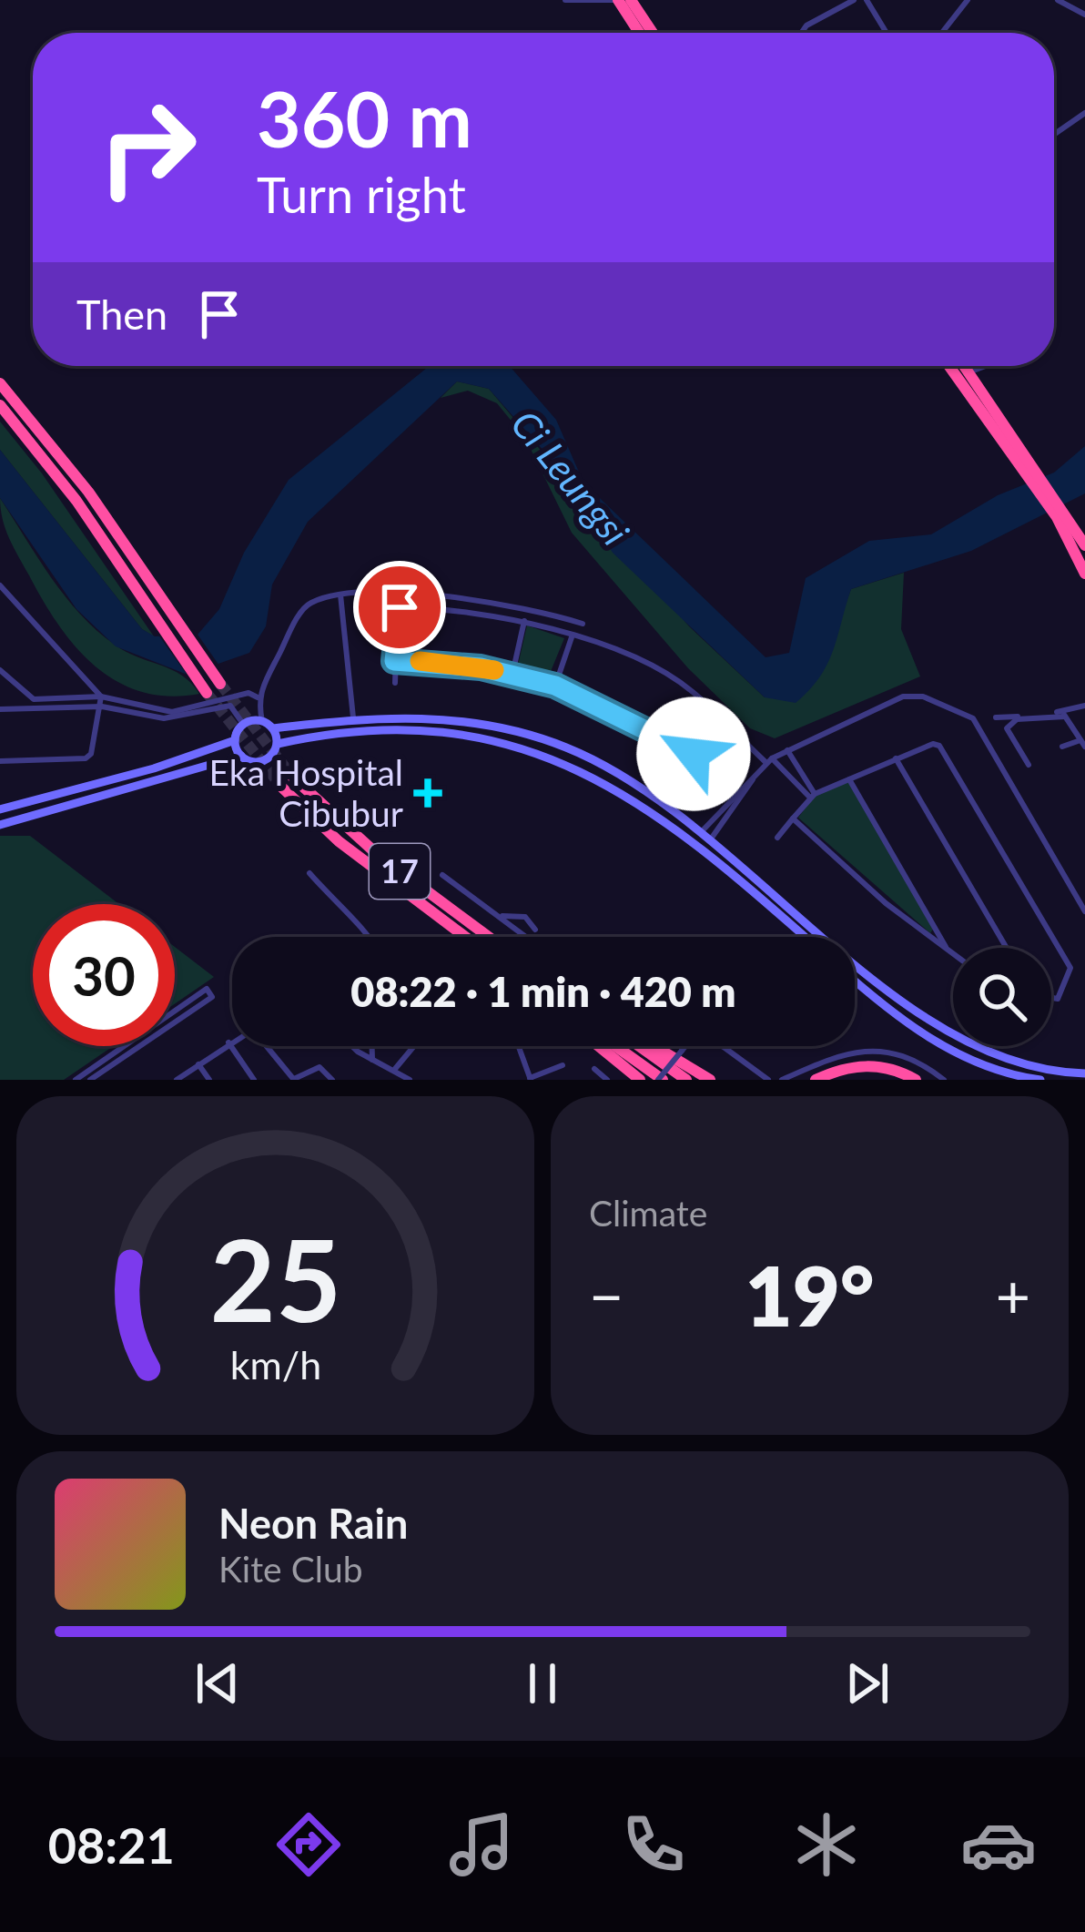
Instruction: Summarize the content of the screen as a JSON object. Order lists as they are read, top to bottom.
{
  "streets": {
    "highway": ["17"]
  },
  "water": ["Ci Leungsi"],
  "places": {
    "health": ["Eka Hospital Cibubur"]
  },
  "page": {
    "turn": ["360 m", "Turn right"],
    "then": "Then",
    "limit": "30",
    "trip": "08:22 · 1 min · 420 m",
    "tile": "Climate",
    "heat": ["−", "19°", "+"],
    "song": ["Neon Rain", "Kite Club"],
    "tabs": "08:21",
    "gauge": ["25", "km/h"]
  }
}
